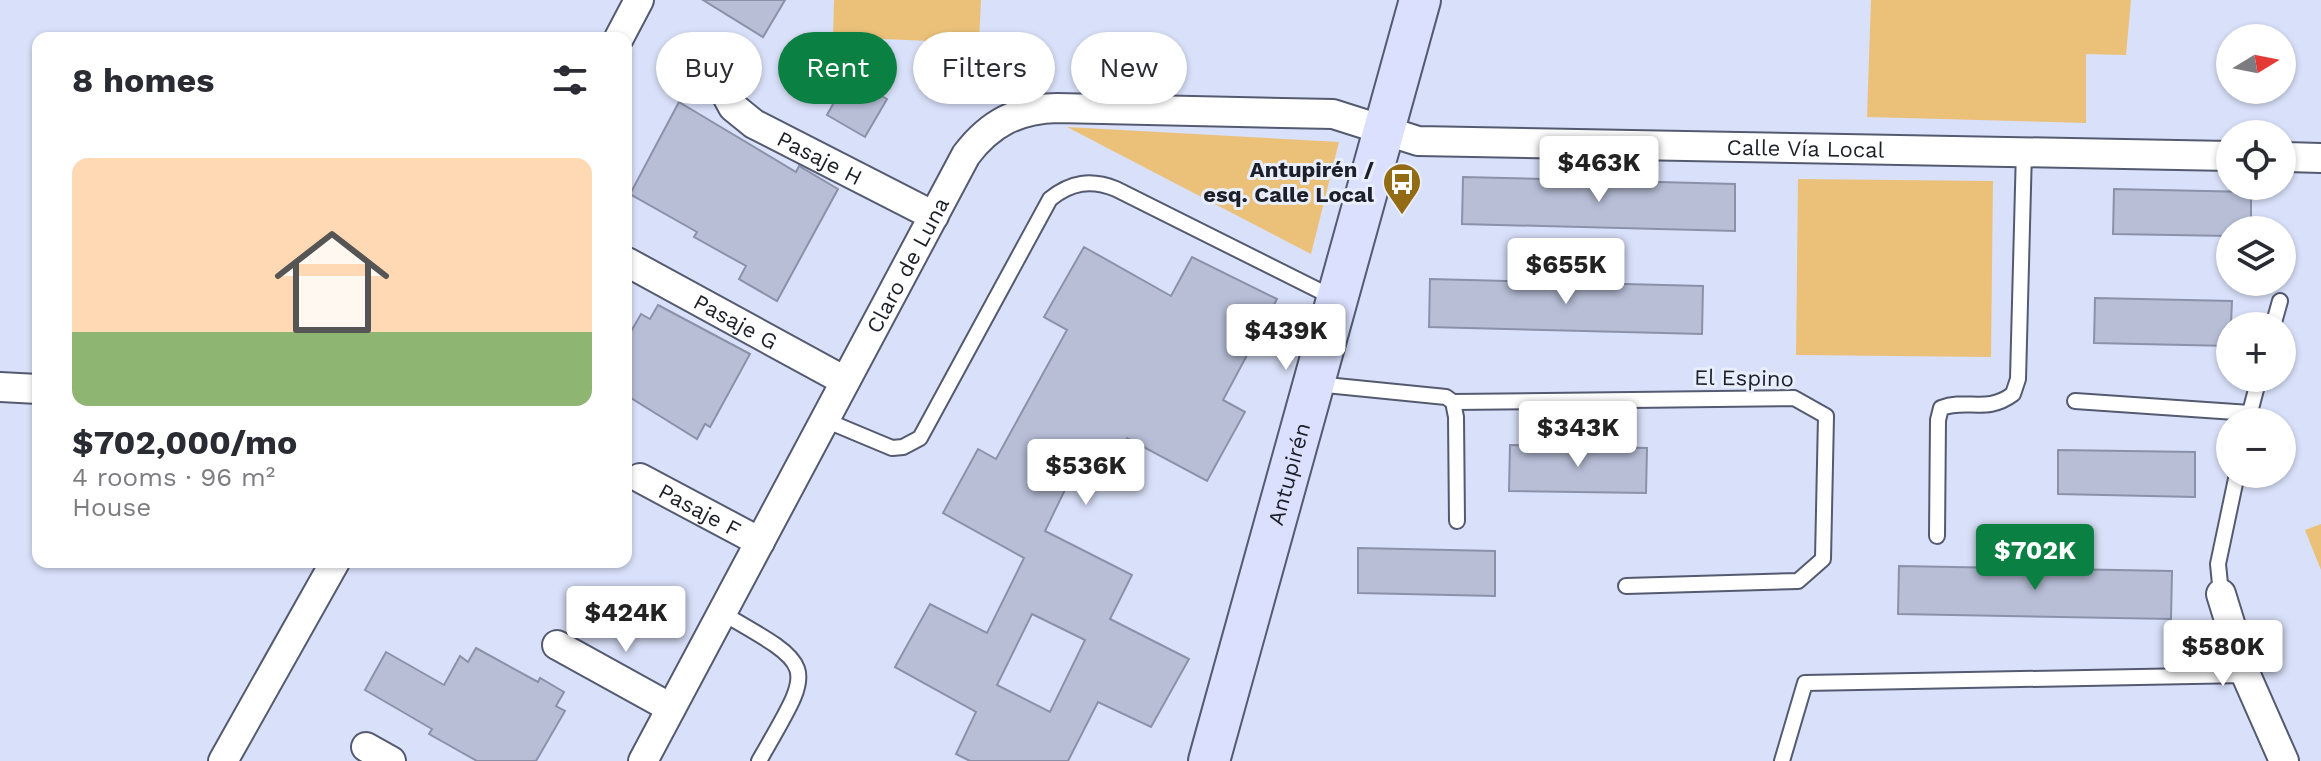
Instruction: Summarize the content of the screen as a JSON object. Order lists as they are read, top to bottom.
{
  "streets": {
    "street": [
      "Calle Vía Local",
      "Pasaje H",
      "Claro de Luna",
      "Pasaje G",
      "Antupirén",
      "Pasaje F"
    ],
    "lane": ["El Espino"]
  },
  "crossings": [
    ["Calle Vía Local", "Claro de Luna"],
    ["Calle Vía Local", "Antupirén"],
    ["Pasaje H", "Claro de Luna"],
    ["Claro de Luna", "Pasaje G"],
    ["Claro de Luna", "Antupirén"],
    ["Claro de Luna", "Pasaje F"],
    ["El Espino", "Antupirén"]
  ],
  "places": {
    "bus stop": ["Antupirén / esq. Calle Local"]
  },
  "north": "right",
  "page": {
    "map_buttons": ["+", "−"],
    "chip": [
      "Buy",
      "Rent",
      "Filters",
      "New"
    ],
    "heading": "8 homes",
    "list": [
      {
        "name": "$702,000/mo",
        "note": "4 rooms · 96 m² · House"
      }
    ],
    "price": [
      "$463K",
      "$655K",
      "$439K",
      "$343K",
      "$536K",
      "$702K",
      "$424K",
      "$580K"
    ]
  }
}
